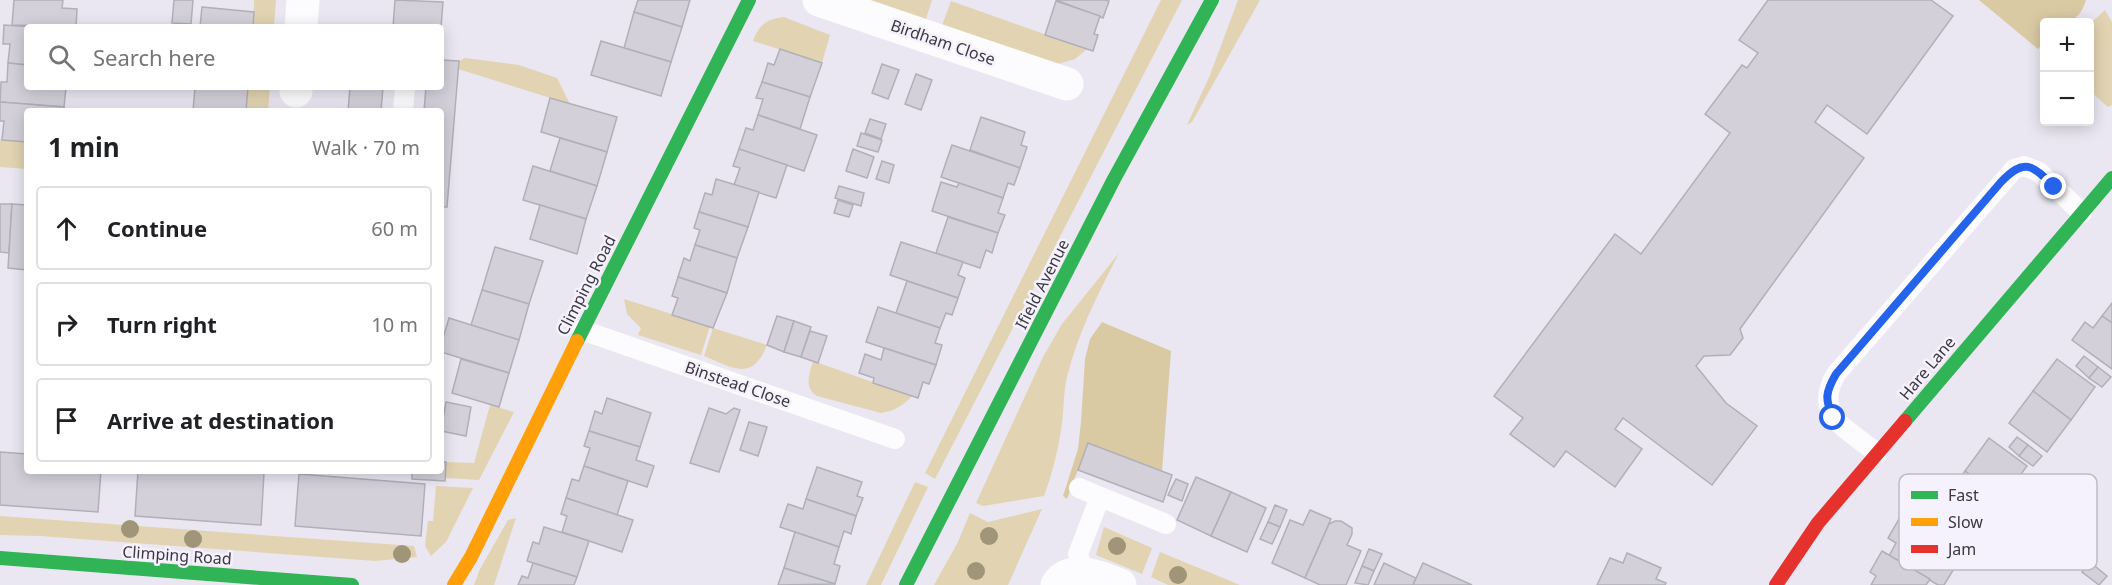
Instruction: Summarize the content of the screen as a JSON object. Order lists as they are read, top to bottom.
{
  "streets": {
    "street": [
      "Birdham Close",
      "Ifield Avenue",
      "Climping Road",
      "Hare Lane"
    ],
    "lane": ["Binstead Close"]
  },
  "crossings": [
    ["Climping Road", "Binstead Close"]
  ],
  "legend": ["Fast", "Slow", "Jam"],
  "page": {
    "map_buttons": ["+", "−"],
    "search": "Search here",
    "heading": ["1 min", "Walk · 70 m"],
    "list": [
      ["Continue", "60 m"],
      ["Turn right", "10 m"],
      "Arrive at destination"
    ]
  }
}
